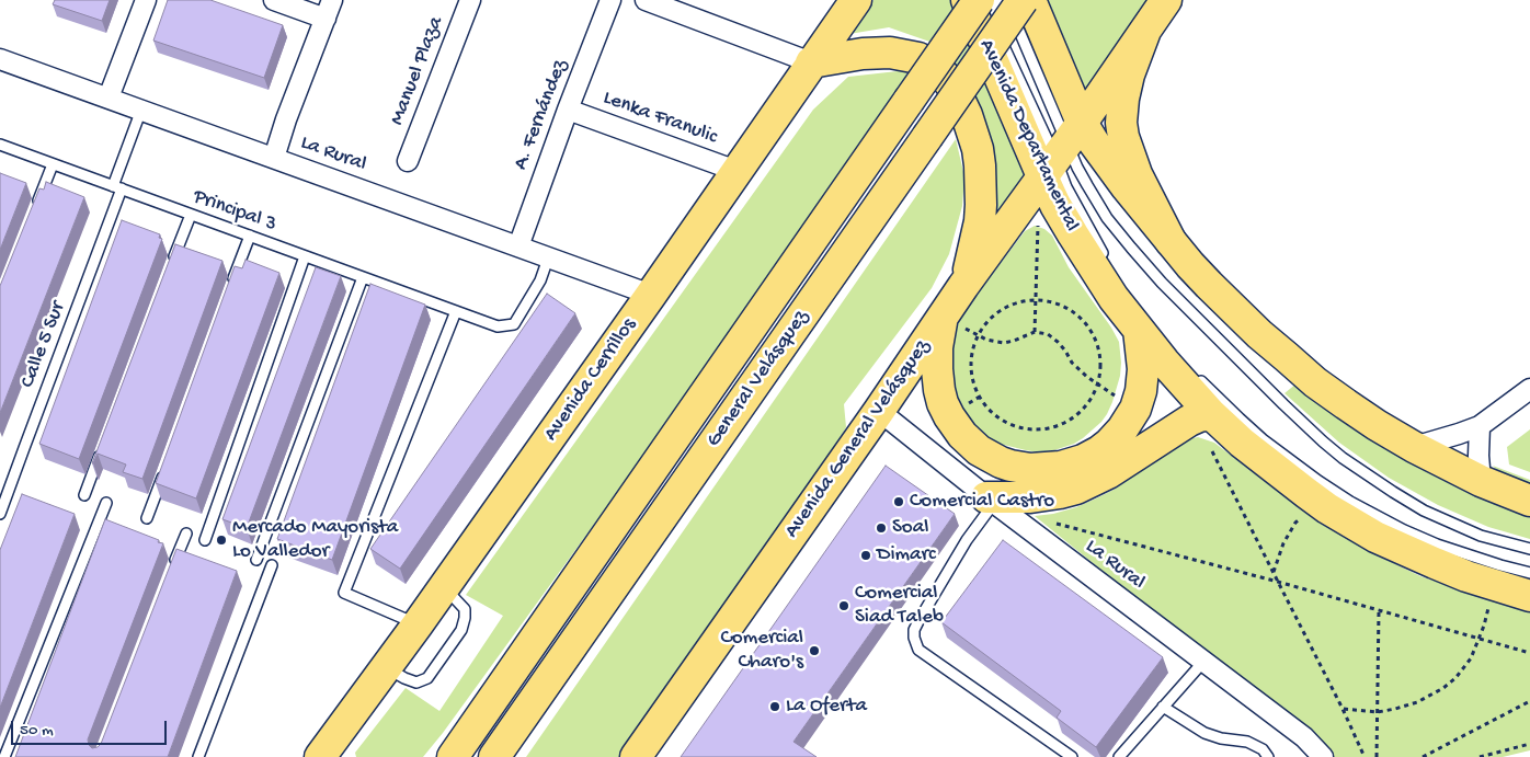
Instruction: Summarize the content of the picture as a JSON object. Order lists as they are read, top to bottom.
{
  "streets": {
    "main road": [
      "Avenida Departamental",
      "General Velásquez",
      "Avenida Cerrillos",
      "Avenida General Velásquez"
    ],
    "street": [
      "Manuel Plaza",
      "A. Fernández",
      "Lenka Franulic",
      "La Rural"
    ],
    "lane": ["Principal 3", "Calle 5 Sur"]
  },
  "crossings": [
    ["A. Fernández", "Lenka Franulic"],
    ["A. Fernández", "La Rural"],
    ["Lenka Franulic", "Avenida Cerrillos"],
    ["Avenida Departamental", "General Velásquez"],
    ["Avenida Departamental", "Avenida General Velásquez"],
    ["La Rural", "Principal 3"],
    ["La Rural", "Calle 5 Sur"],
    ["La Rural", "Avenida Cerrillos"],
    ["La Rural", "Avenida General Velásquez"],
    ["Principal 3", "Calle 5 Sur"]
  ],
  "places": [
    "Comercial Castro",
    "Soal",
    "Mercado Mayorista Lo Valledor",
    "Dimarc",
    "Comercial Siad Taleb",
    "Comercial Charo's",
    "La Oferta"
  ],
  "scale_bar": "50 m"
}
